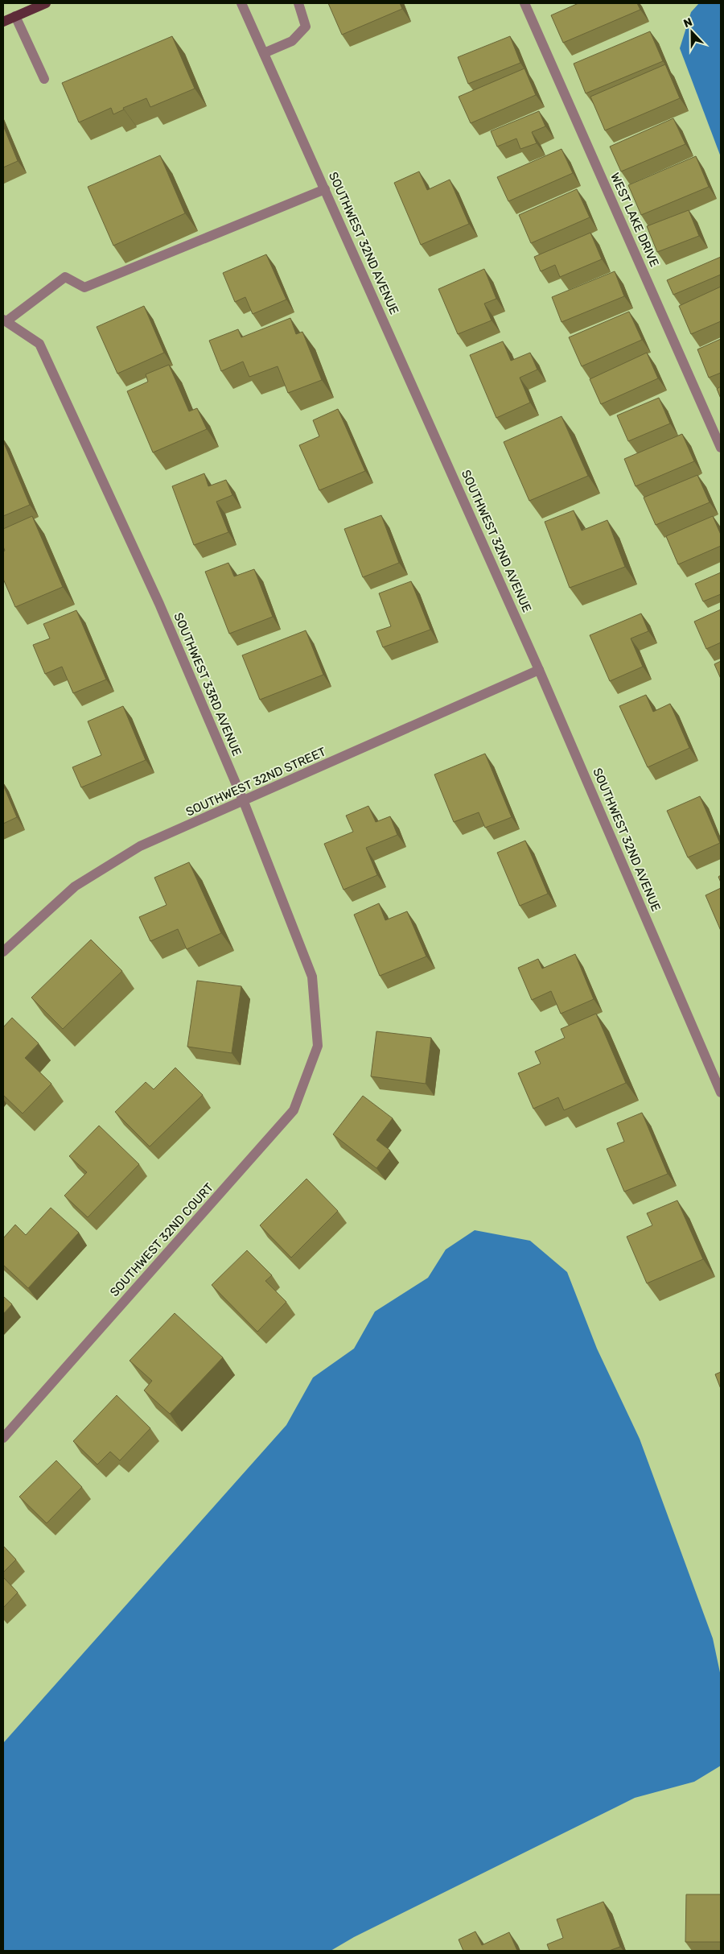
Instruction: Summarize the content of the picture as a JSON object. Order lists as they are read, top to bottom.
{
  "streets": {
    "street": [
      "WEST LAKE DRIVE",
      "SOUTHWEST 32ND AVENUE",
      "SOUTHWEST 33RD AVENUE",
      "SOUTHWEST 32ND STREET",
      "SOUTHWEST 32ND COURT"
    ]
  },
  "crossings": [
    ["SOUTHWEST 32ND AVENUE", "SOUTHWEST 32ND STREET"],
    ["SOUTHWEST 33RD AVENUE", "SOUTHWEST 32ND STREET"],
    ["SOUTHWEST 33RD AVENUE", "SOUTHWEST 32ND COURT"]
  ],
  "north": "top"
}
